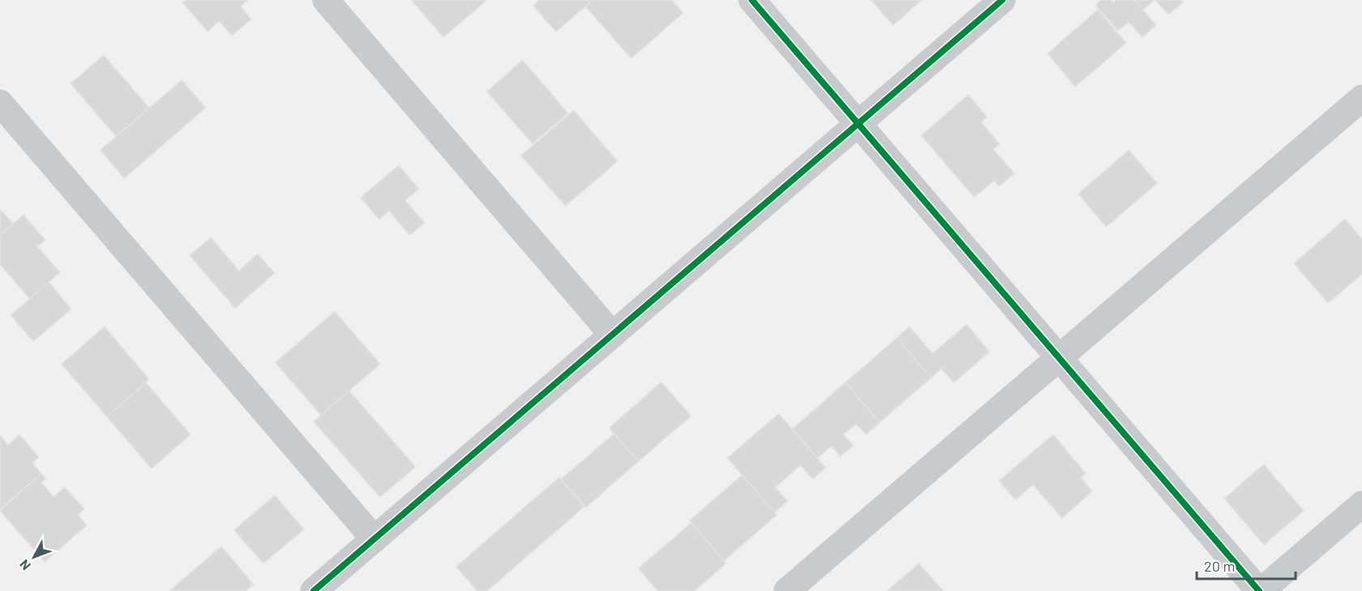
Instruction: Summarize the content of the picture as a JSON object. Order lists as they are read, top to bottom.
{
  "scale_bar": "20 m",
  "north": "bottom left"
}
